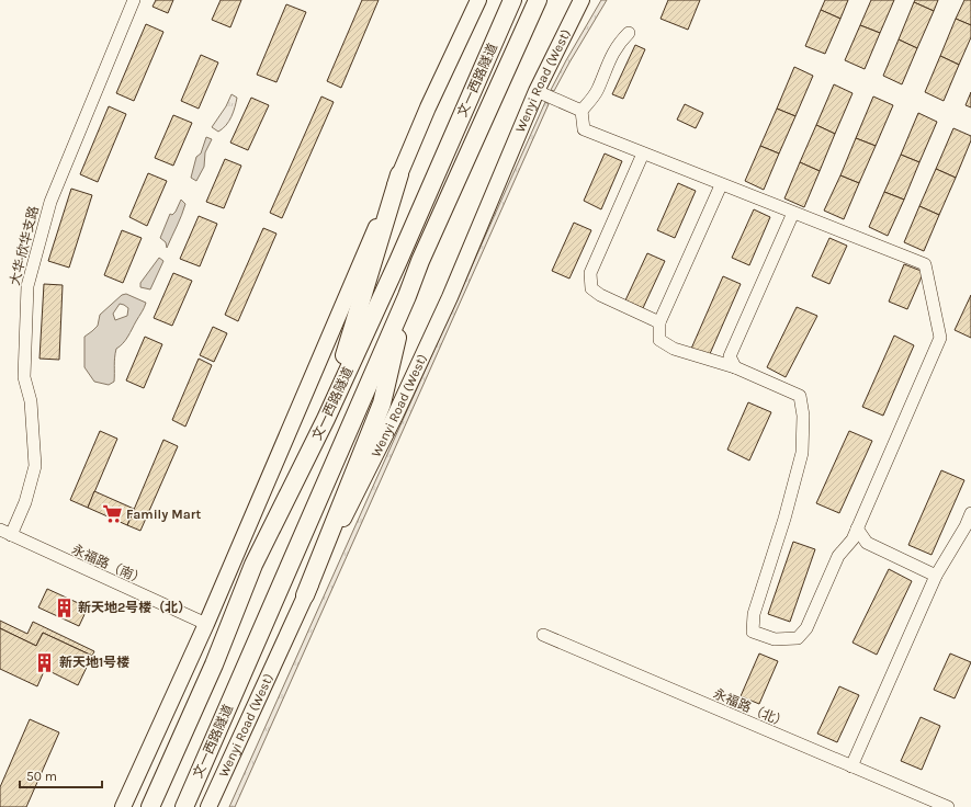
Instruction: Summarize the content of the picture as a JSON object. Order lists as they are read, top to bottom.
{
  "streets": {
    "highway": ["文一西路隧道"],
    "main road": ["Wenyi Road (West)"],
    "street": ["大华·欣华支路", "永福路（南）", "永福路（北）"]
  },
  "crossings": [
    ["大华·欣华支路", "永福路（南）"]
  ],
  "places": {
    "supermarket": ["Family Mart"],
    "building": ["新天地2号楼（北）", "新天地1号楼"]
  },
  "scale_bar": "50 m"
}
